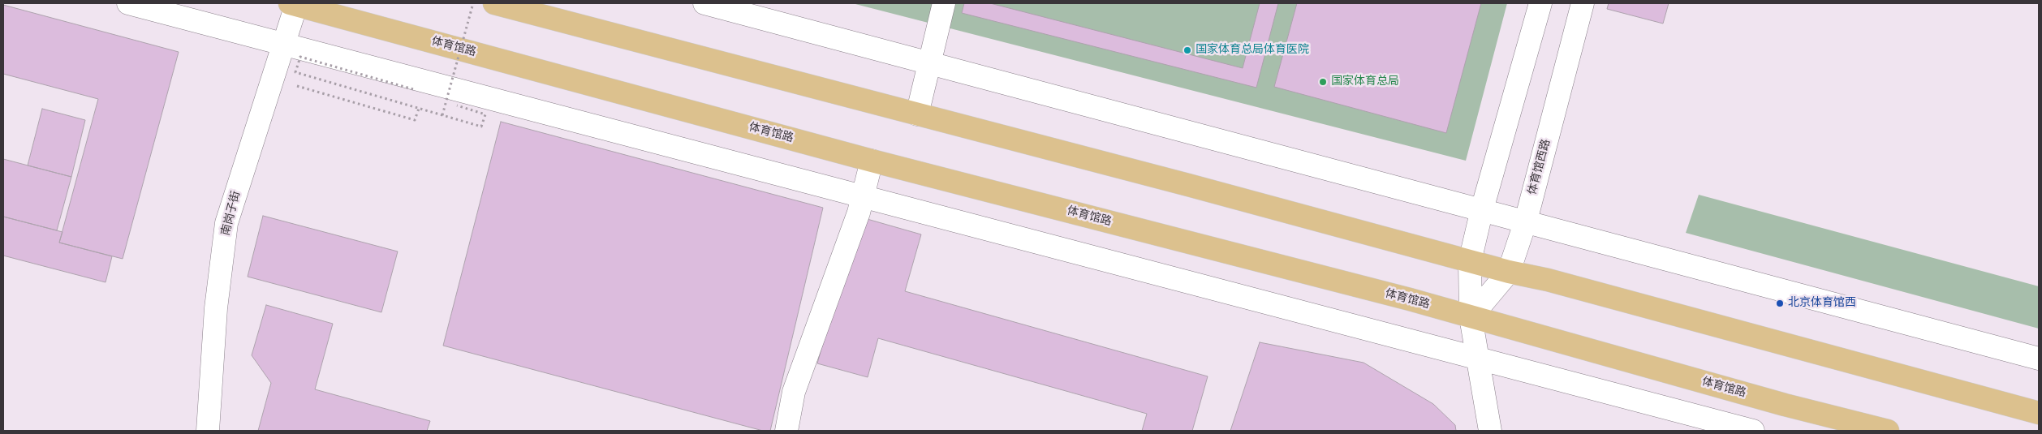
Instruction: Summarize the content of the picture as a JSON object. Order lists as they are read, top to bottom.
{
  "streets": {
    "main road": ["体育馆路"],
    "street": ["体育馆西路", "南岗子街"]
  },
  "crossings": [
    ["体育馆路", "体育馆西路"],
    ["体育馆路", "南岗子街"]
  ],
  "places": ["国家体育总局体育医院", "国家体育总局", "北京体育馆西"]
}
